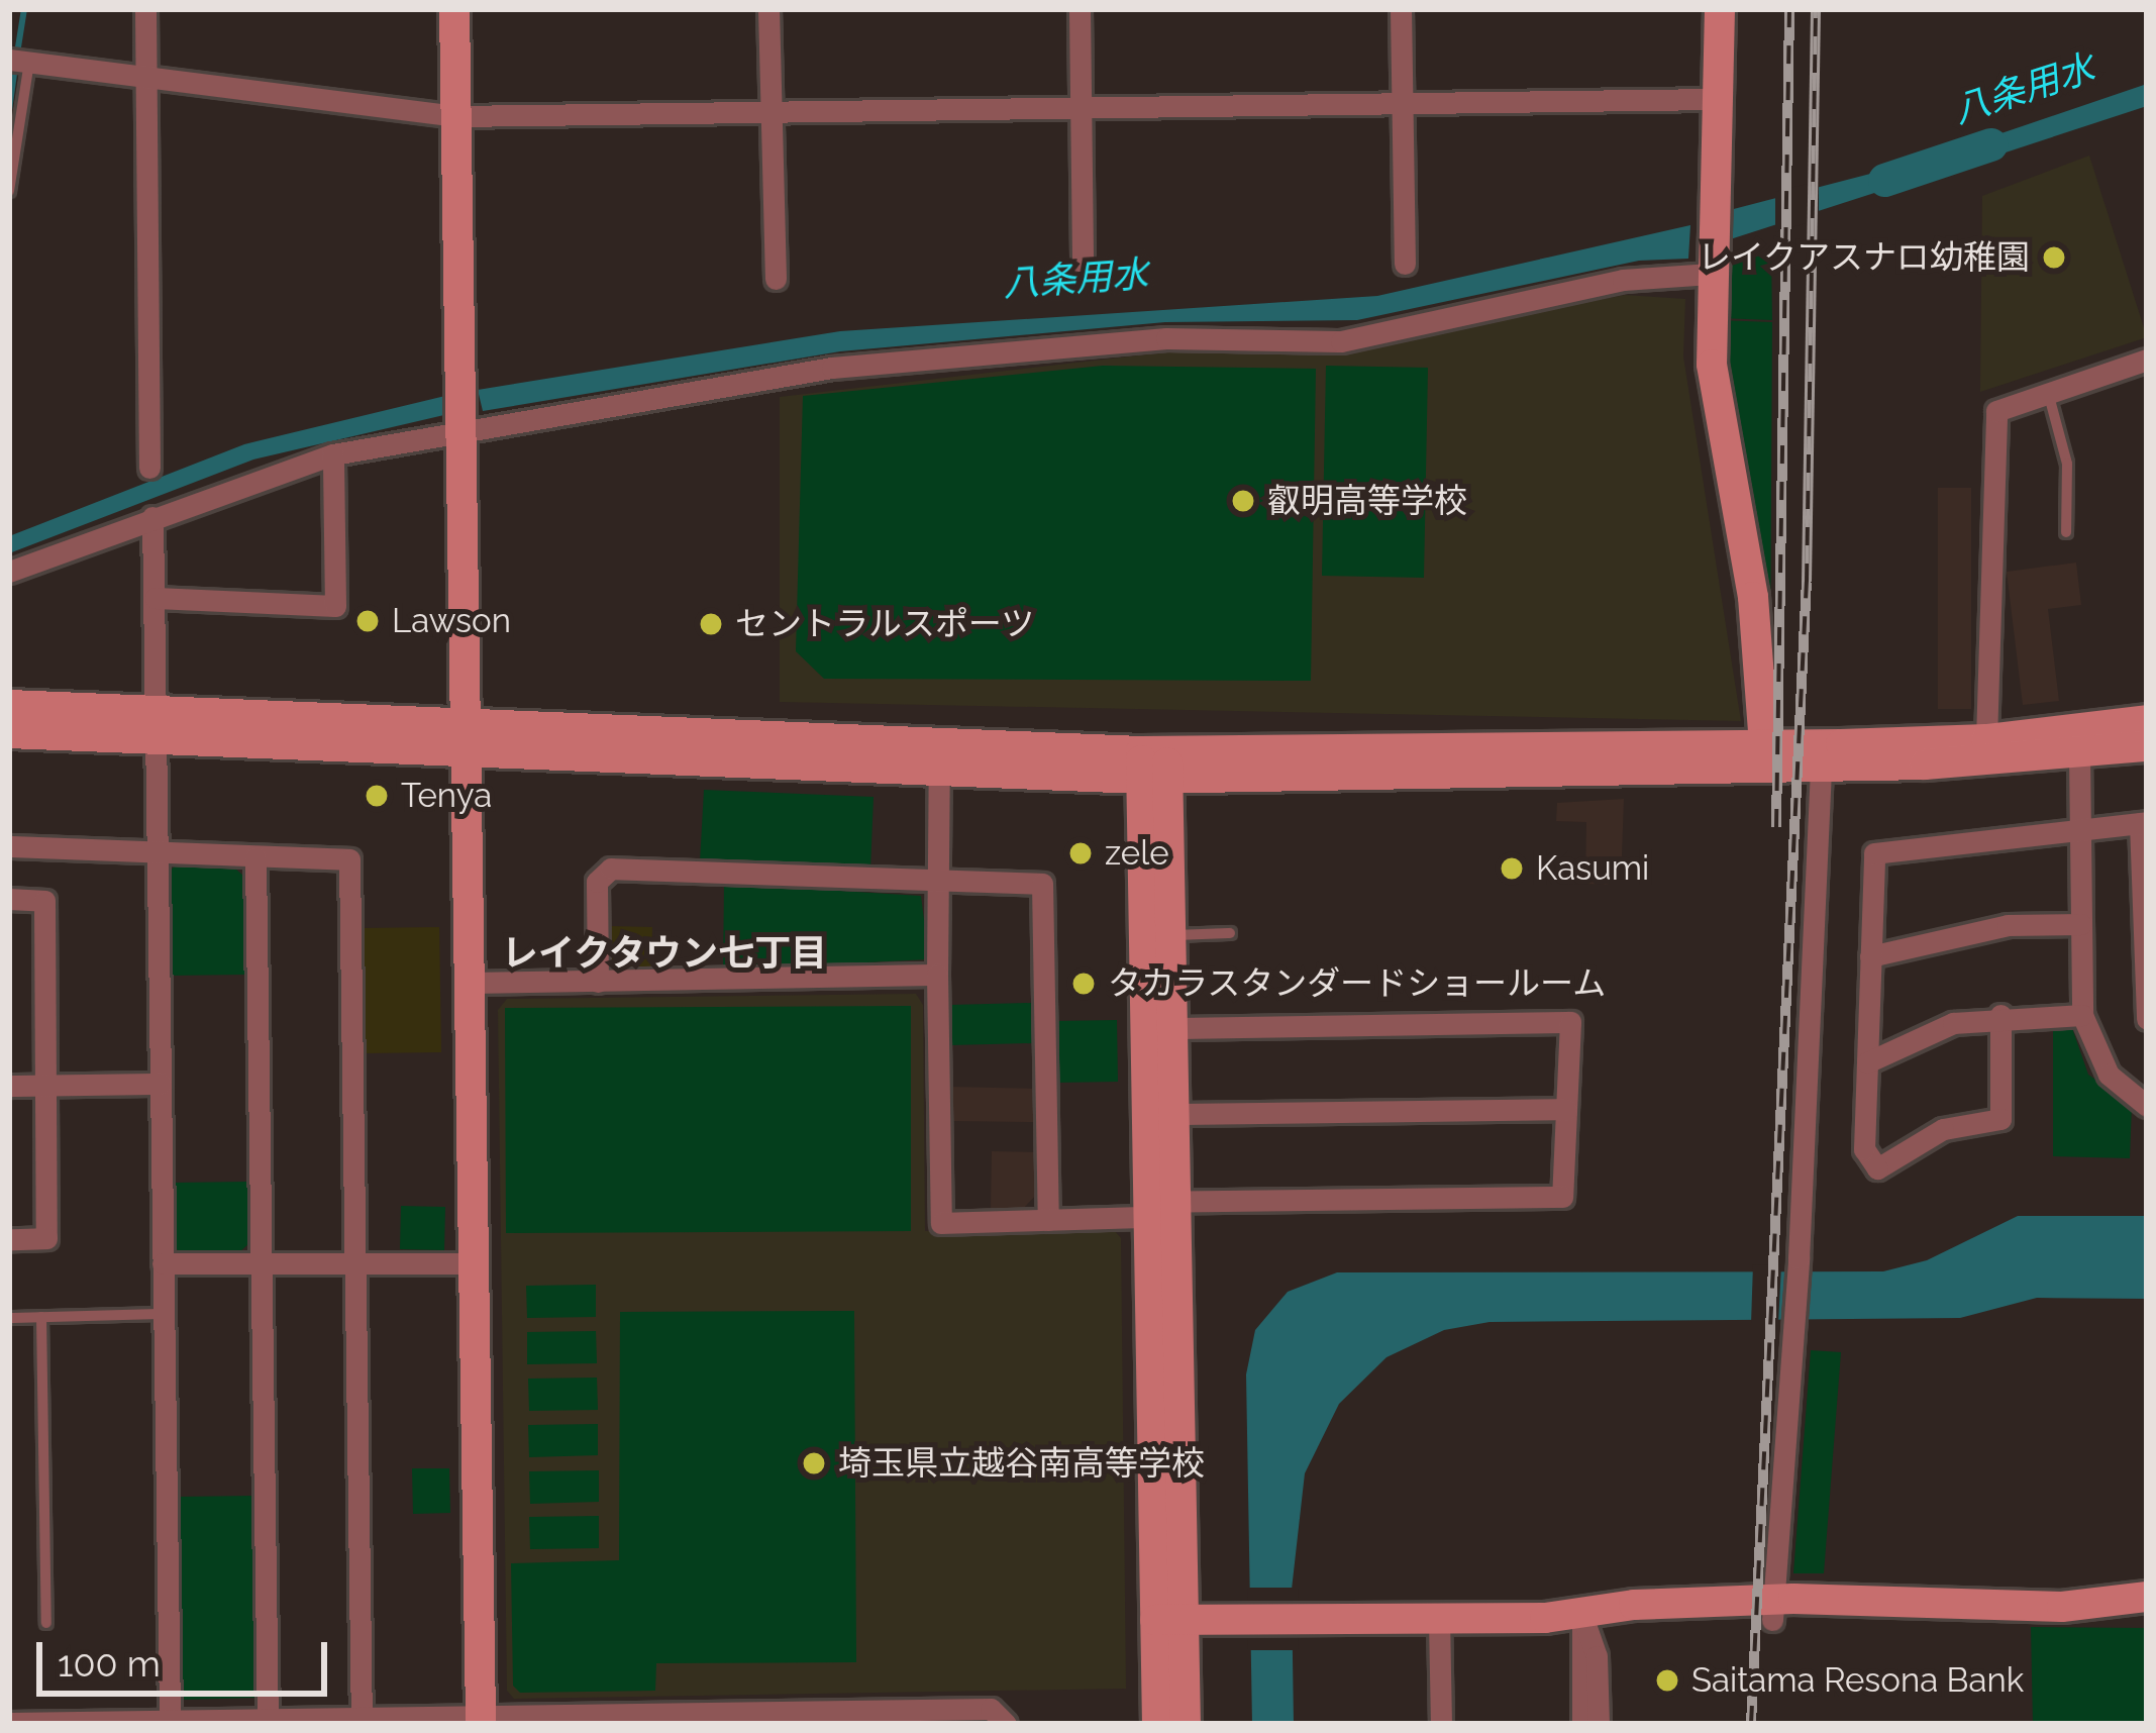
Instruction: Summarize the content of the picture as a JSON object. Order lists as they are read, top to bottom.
{
  "districts": ["レイクタウン七丁目"],
  "water": ["八条用水"],
  "places": [
    "レイクアスナロ幼稚園",
    "叡明高等学校",
    "Lawson",
    "セントラルスポーツ",
    "Tenya",
    "zele",
    "Kasumi",
    "タカラスタンダードショールーム",
    "埼玉県立越谷南高等学校",
    "Saitama Resona Bank"
  ],
  "scale_bar": "100 m"
}
